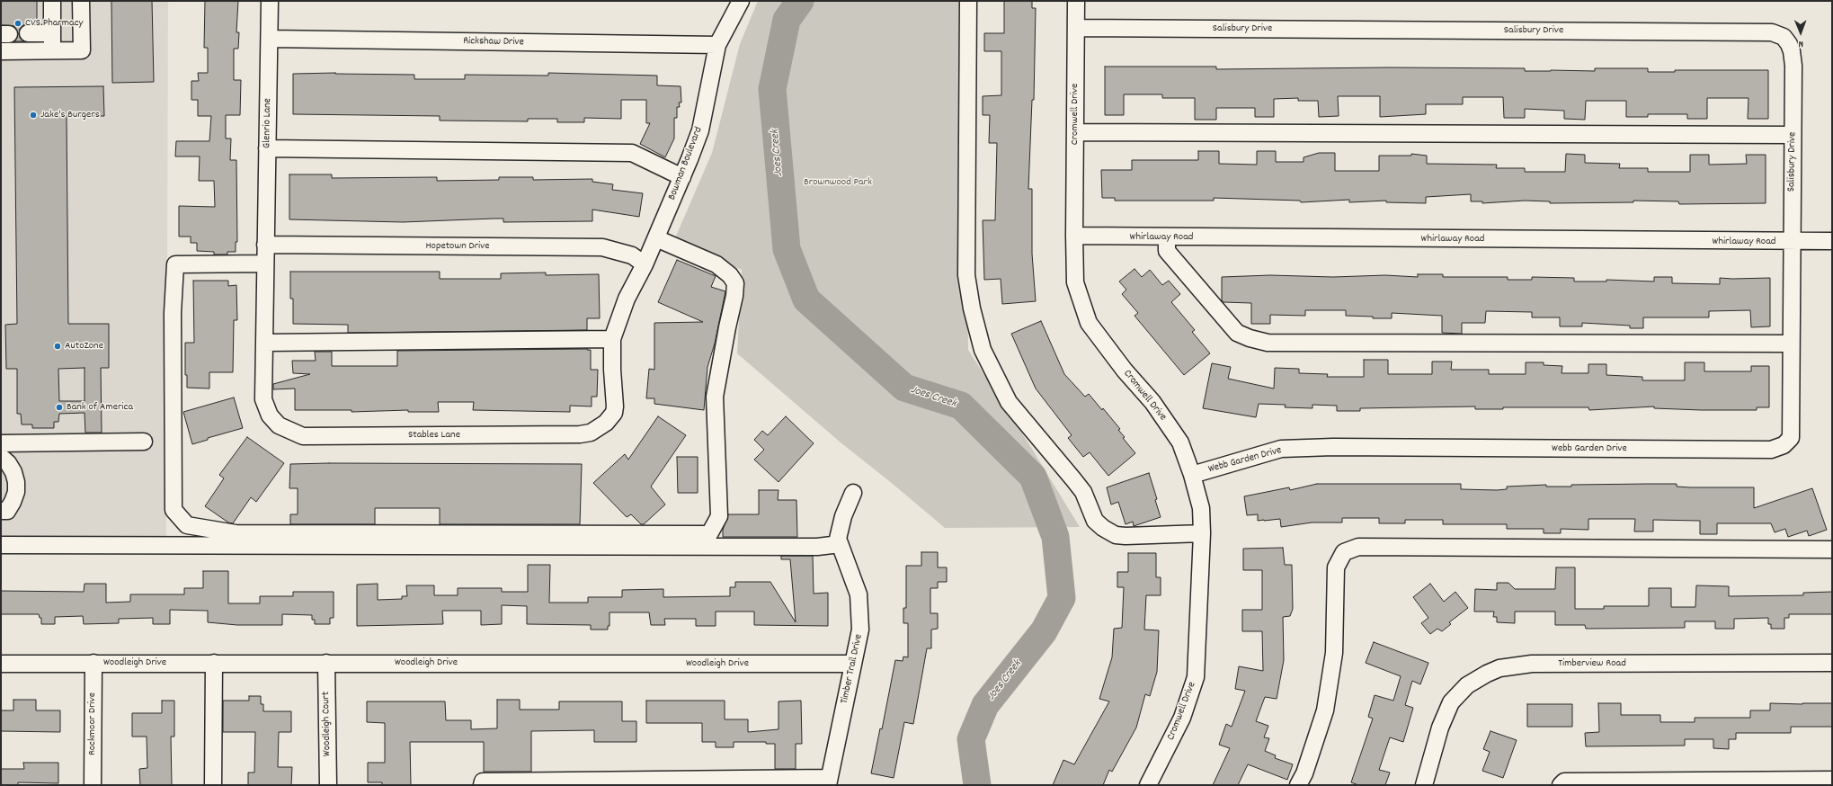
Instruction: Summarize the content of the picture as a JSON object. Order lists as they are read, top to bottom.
{
  "streets": {
    "street": [
      "Salisbury Drive",
      "Rickshaw Drive",
      "Cromwell Drive",
      "Glenrio Lane",
      "Bowman Boulevard",
      "Whirlaway Road",
      "Hopetown Drive",
      "Stables Lane",
      "Webb Garden Drive",
      "Woodleigh Drive",
      "Timberview Road",
      "Timber Trail Drive",
      "Rockmoor Drive",
      "Woodleigh Court"
    ]
  },
  "crossings": [
    ["Salisbury Drive", "Cromwell Drive"],
    ["Salisbury Drive", "Whirlaway Road"],
    ["Salisbury Drive", "Webb Garden Drive"],
    ["Rickshaw Drive", "Glenrio Lane"],
    ["Rickshaw Drive", "Bowman Boulevard"],
    ["Cromwell Drive", "Whirlaway Road"],
    ["Cromwell Drive", "Webb Garden Drive"],
    ["Glenrio Lane", "Hopetown Drive"],
    ["Glenrio Lane", "Stables Lane"],
    ["Bowman Boulevard", "Hopetown Drive"],
    ["Bowman Boulevard", "Stables Lane"],
    ["Whirlaway Road", "Webb Garden Drive"],
    ["Hopetown Drive", "Stables Lane"],
    ["Woodleigh Drive", "Timber Trail Drive"],
    ["Woodleigh Drive", "Rockmoor Drive"],
    ["Woodleigh Drive", "Woodleigh Court"]
  ],
  "water": ["Joes Creek"],
  "parks": ["Brownwood Park"],
  "places": [
    "CVS Pharmacy",
    "Jake's Burgers",
    "AutoZone",
    "Bank of America"
  ],
  "north": "bottom"
}
